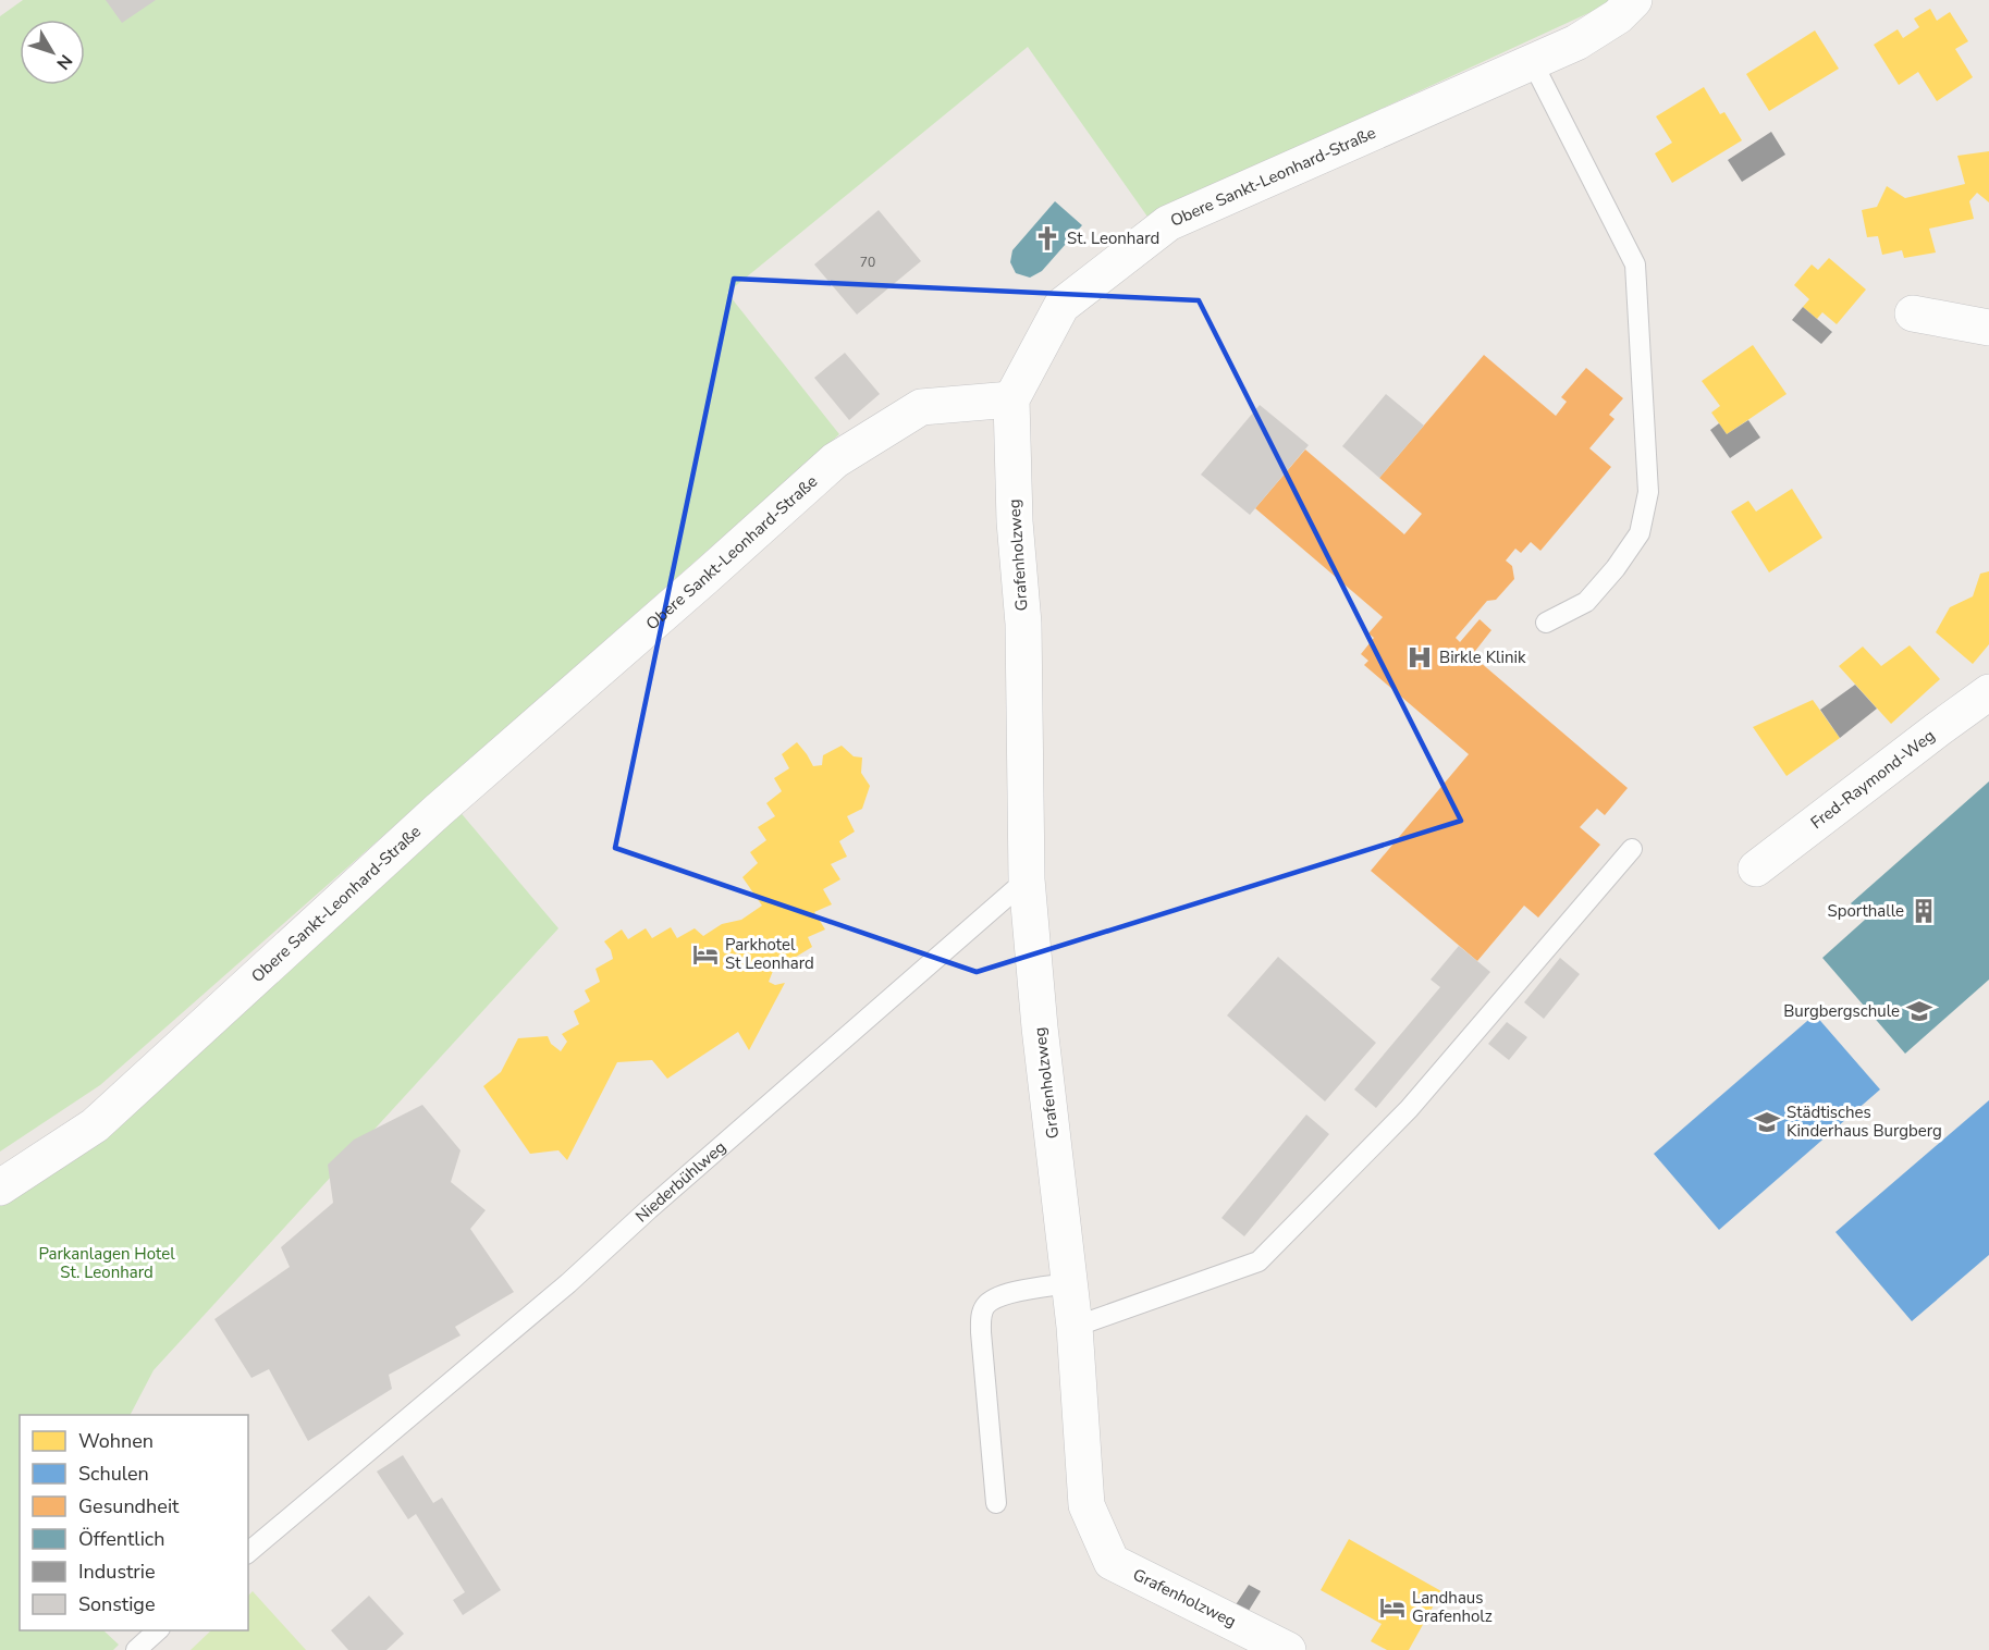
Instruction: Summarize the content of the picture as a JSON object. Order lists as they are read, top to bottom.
{
  "streets": {
    "street": ["Obere Sankt-Leonhard-Straße", "Grafenholzweg", "Fred-Raymond-Weg"],
    "lane": ["Niederbühlweg"]
  },
  "crossings": [
    ["Obere Sankt-Leonhard-Straße", "Grafenholzweg"],
    ["Grafenholzweg", "Niederbühlweg"]
  ],
  "parks": ["Parkanlagen Hotel St. Leonhard"],
  "places": {
    "church": ["St. Leonhard"],
    "hospital": ["Birkle Klinik"],
    "building": ["Sporthalle"],
    "hotel": ["Parkhotel St Leonhard", "Landhaus Grafenholz"],
    "school or university": ["Burgbergschule", "Städtisches Kinderhaus Burgberg"]
  },
  "house_numbers": ["70"],
  "legend": [
    "Wohnen",
    "Schulen",
    "Gesundheit",
    "Öffentlich",
    "Industrie",
    "Sonstige"
  ],
  "north": "bottom right"
}
